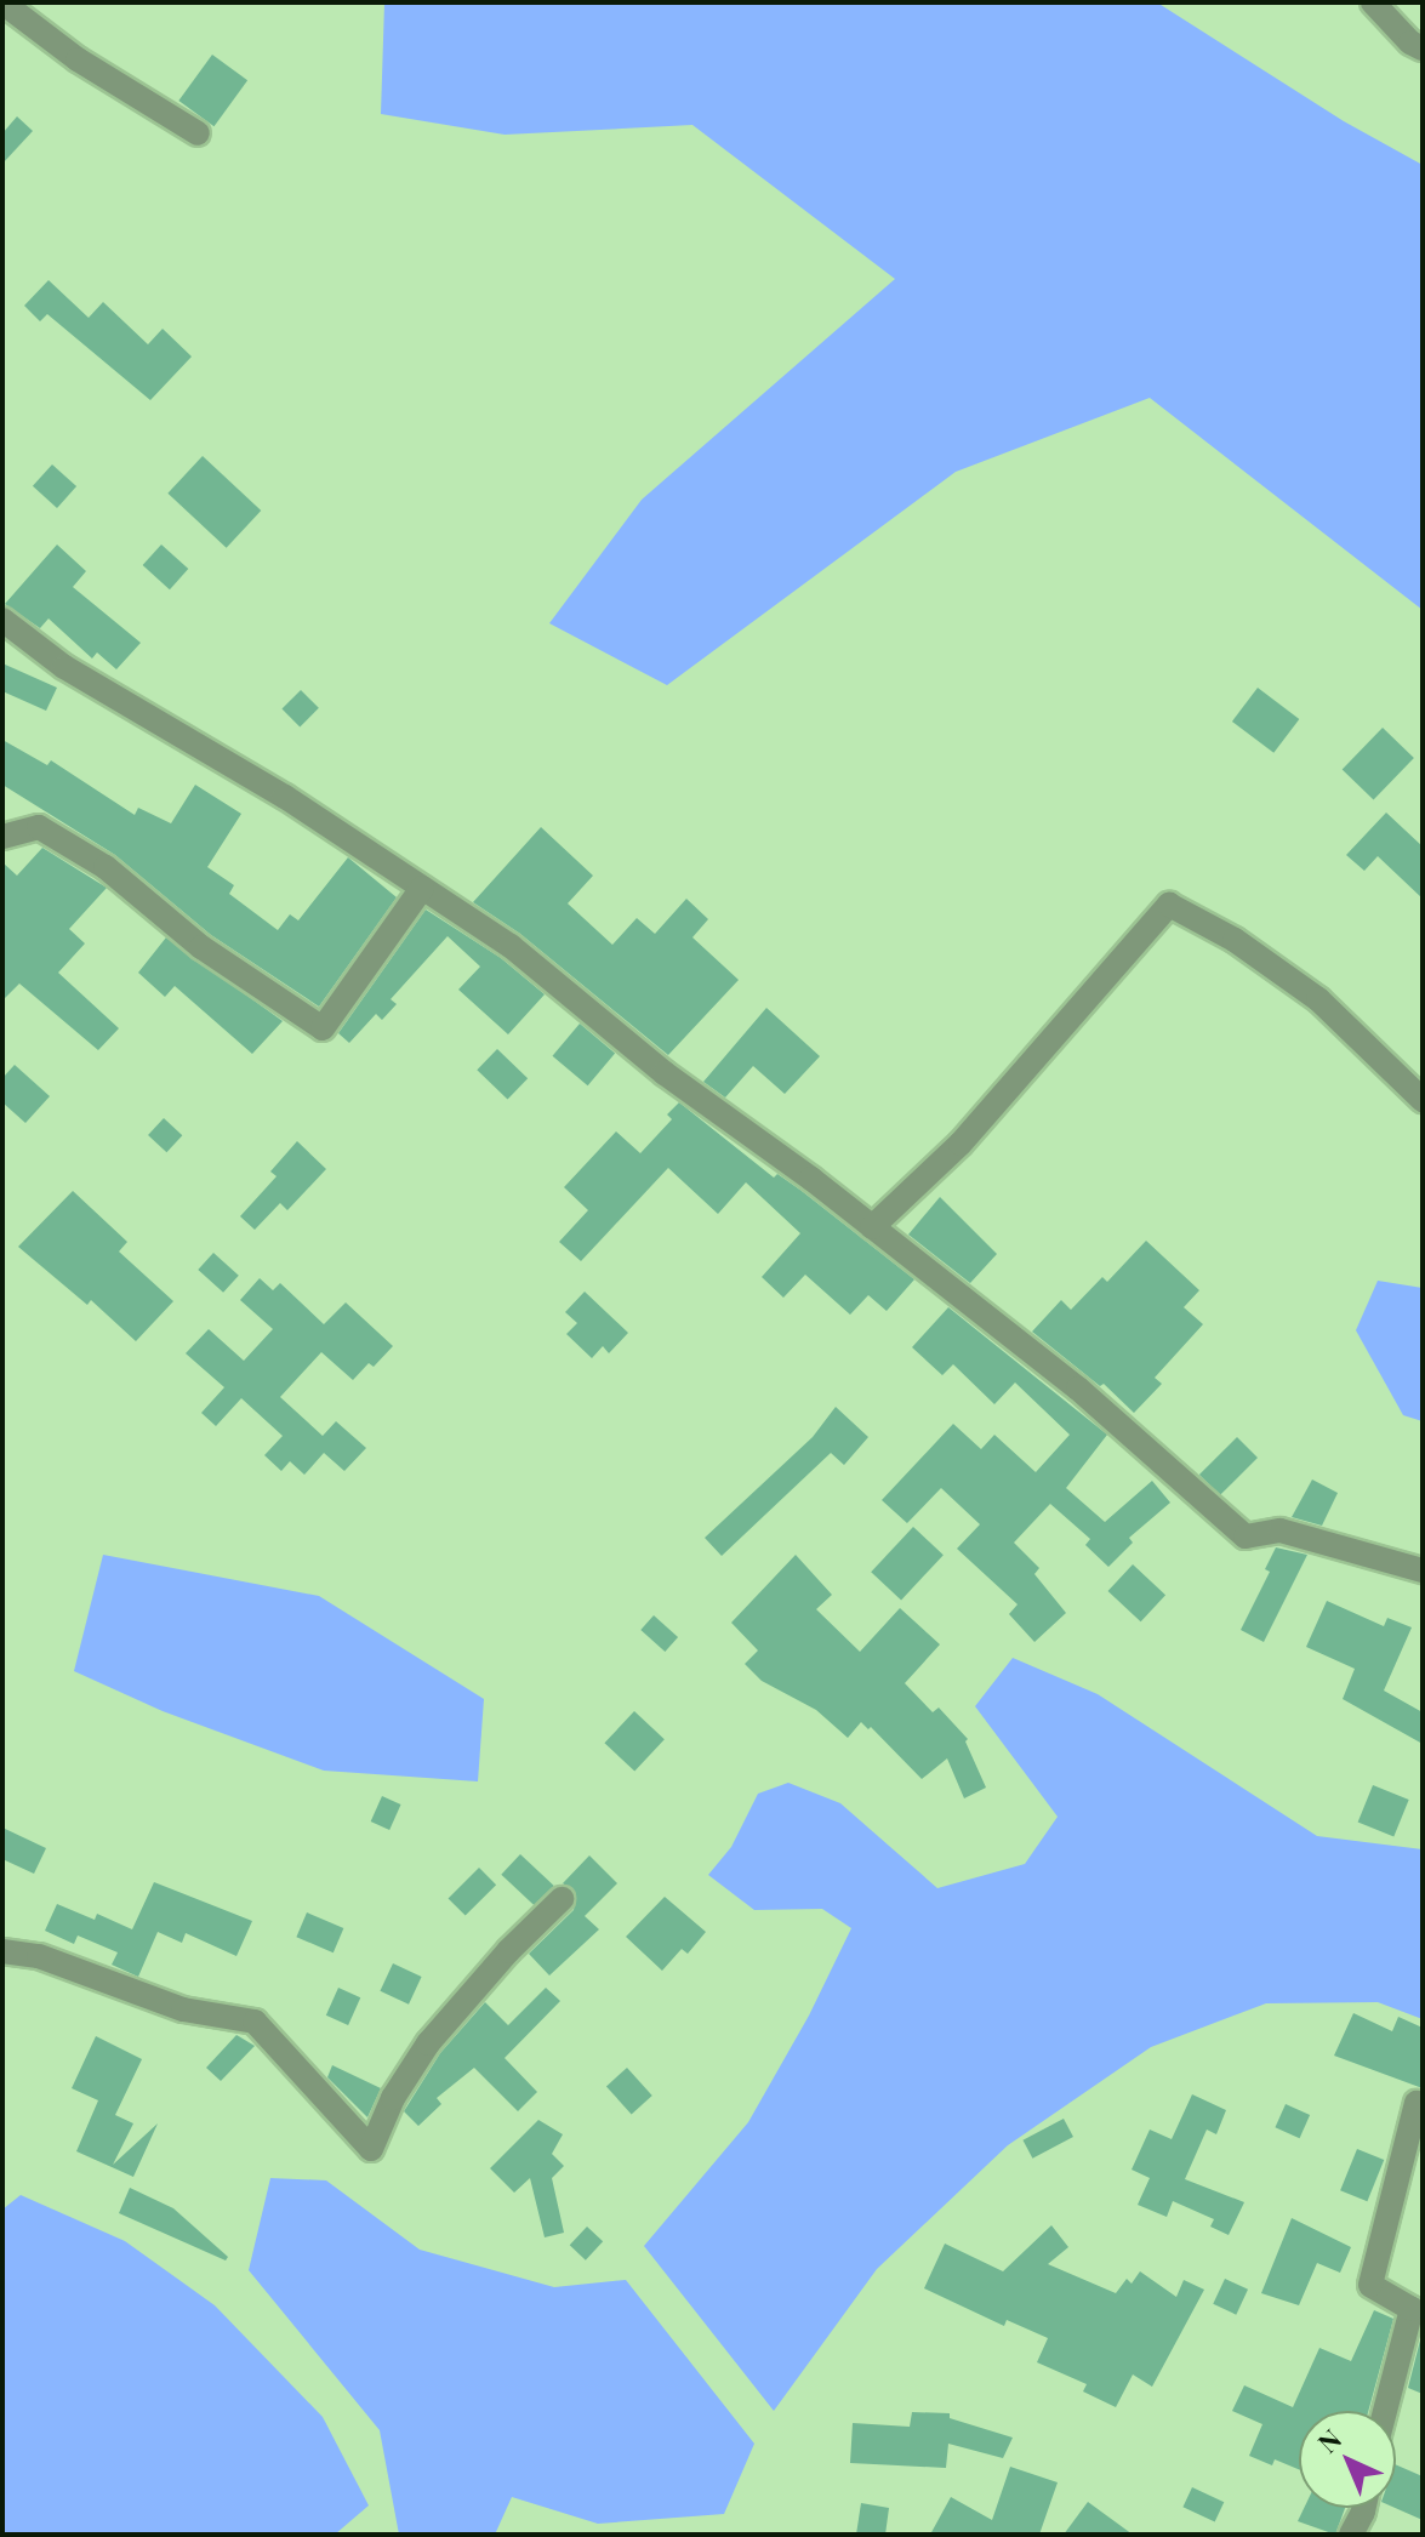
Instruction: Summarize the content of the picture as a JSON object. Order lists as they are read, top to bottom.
{
  "north": "top left"
}
